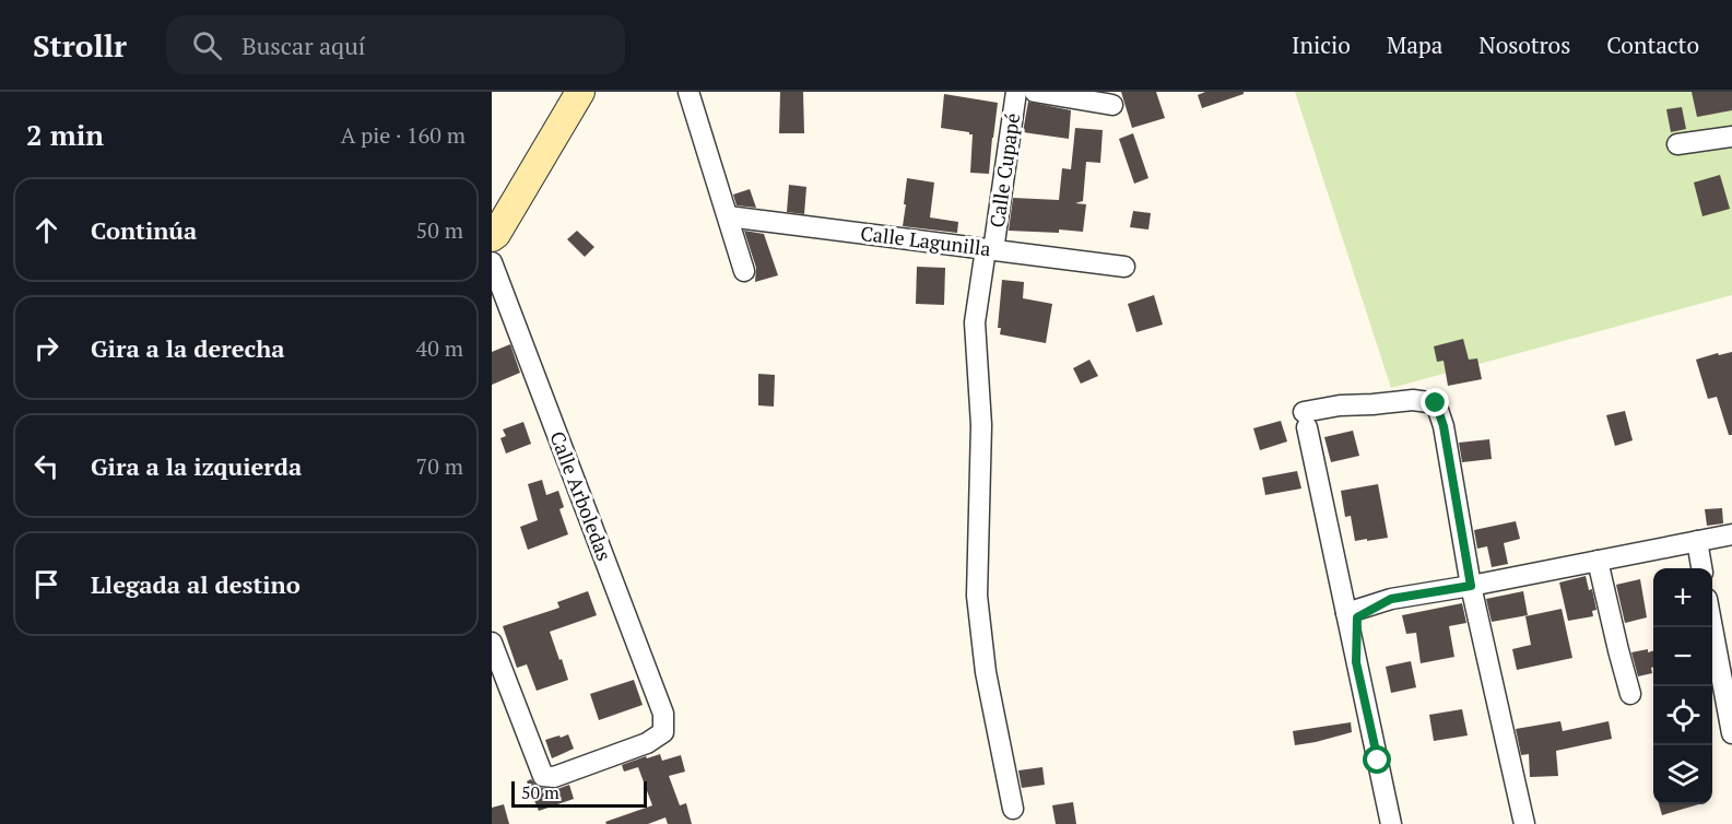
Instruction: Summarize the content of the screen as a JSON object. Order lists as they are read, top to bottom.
{
  "streets": {
    "street": ["Calle Cupapé", "Calle Lagunilla", "Calle Arboledas"]
  },
  "crossings": [
    ["Calle Cupapé", "Calle Lagunilla"]
  ],
  "scale_bar": "50 m",
  "page": {
    "header": "Strollr",
    "search": "Buscar aquí",
    "nav": [
      "Inicio",
      "Mapa",
      "Nosotros",
      "Contacto"
    ],
    "heading": ["2 min", "A pie · 160 m"],
    "list": [
      ["Continúa", "50 m"],
      ["Gira a la derecha", "40 m"],
      ["Gira a la izquierda", "70 m"],
      "Llegada al destino"
    ],
    "map_buttons": ["+", "−"],
    "scale": "50 m"
  }
}
